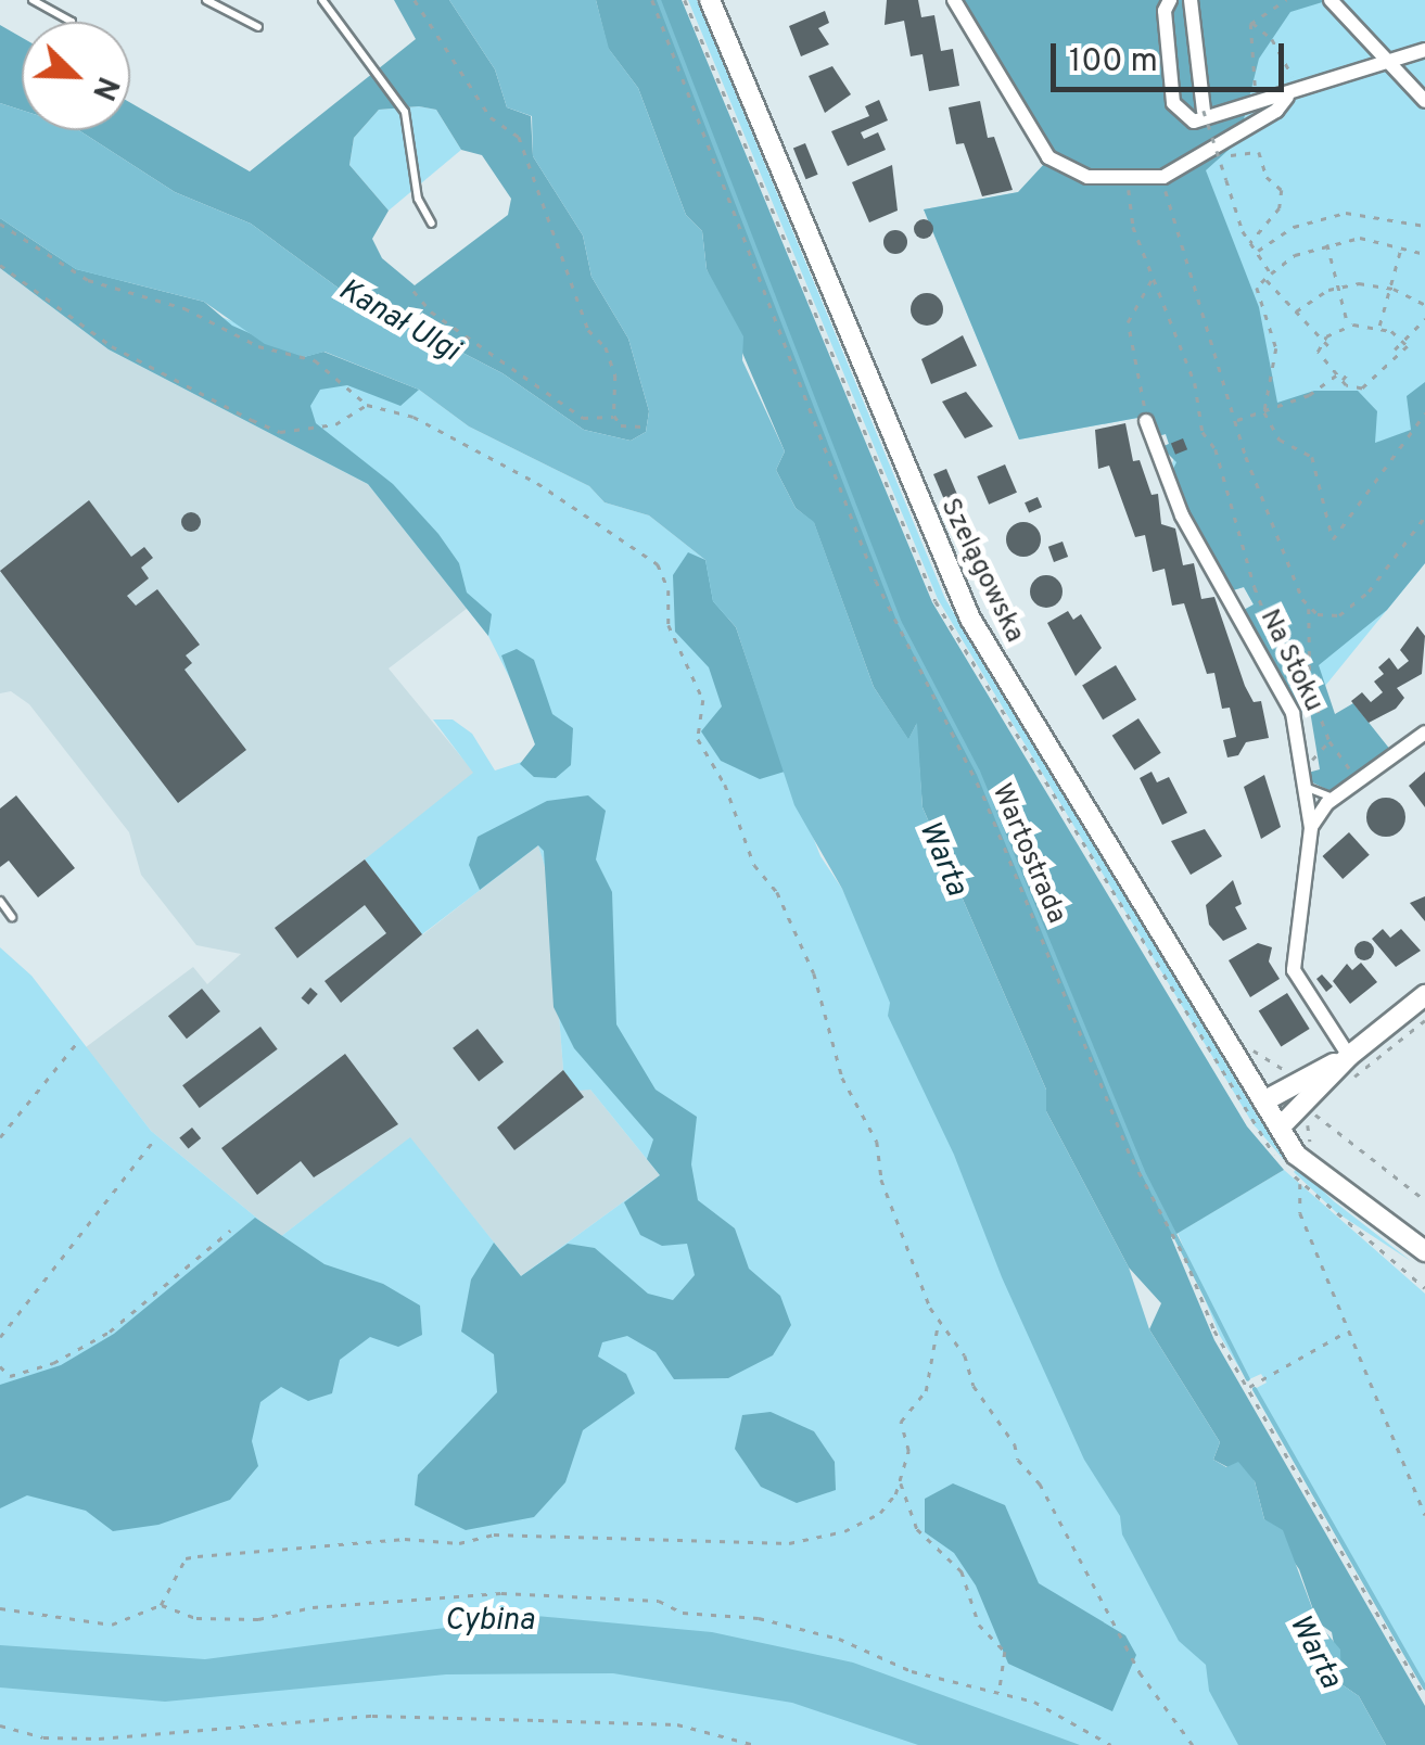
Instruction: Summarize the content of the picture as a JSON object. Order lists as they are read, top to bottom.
{
  "streets": {
    "street": ["Szelągowska", "Na Stoku"],
    "path": ["Wartostrada"]
  },
  "water": ["Kanał Ulgi", "Warta", "Cybina"],
  "scale_bar": "100 m",
  "north": "bottom right"
}
